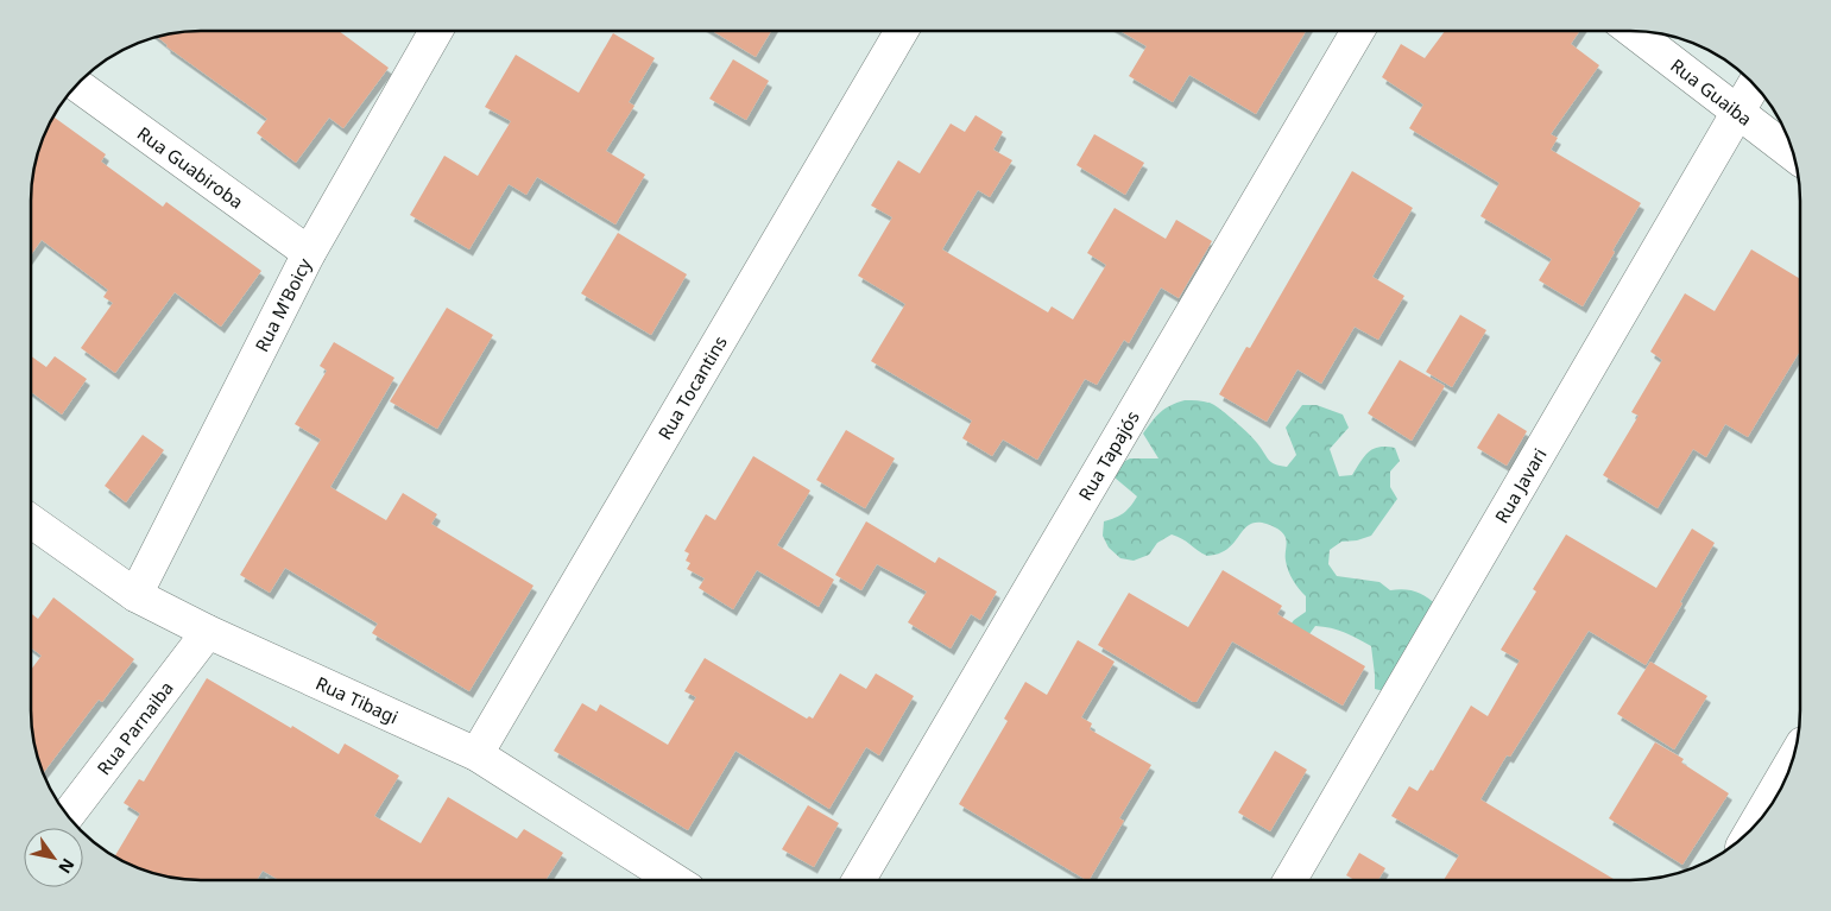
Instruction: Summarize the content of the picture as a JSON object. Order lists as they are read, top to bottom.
{
  "streets": {
    "street": [
      "Rua Guaiba",
      "Rua Guabiroba",
      "Rua M'Boicy",
      "Rua Tocantins",
      "Rua Tapajós",
      "Rua Javari",
      "Rua Tibagi",
      "Rua Parnaiba"
    ]
  },
  "crossings": [
    ["Rua Guaiba", "Rua Javari"],
    ["Rua Guabiroba", "Rua M'Boicy"],
    ["Rua M'Boicy", "Rua Tibagi"],
    ["Rua Tocantins", "Rua Tibagi"],
    ["Rua Tibagi", "Rua Parnaiba"]
  ],
  "north": "bottom right"
}
